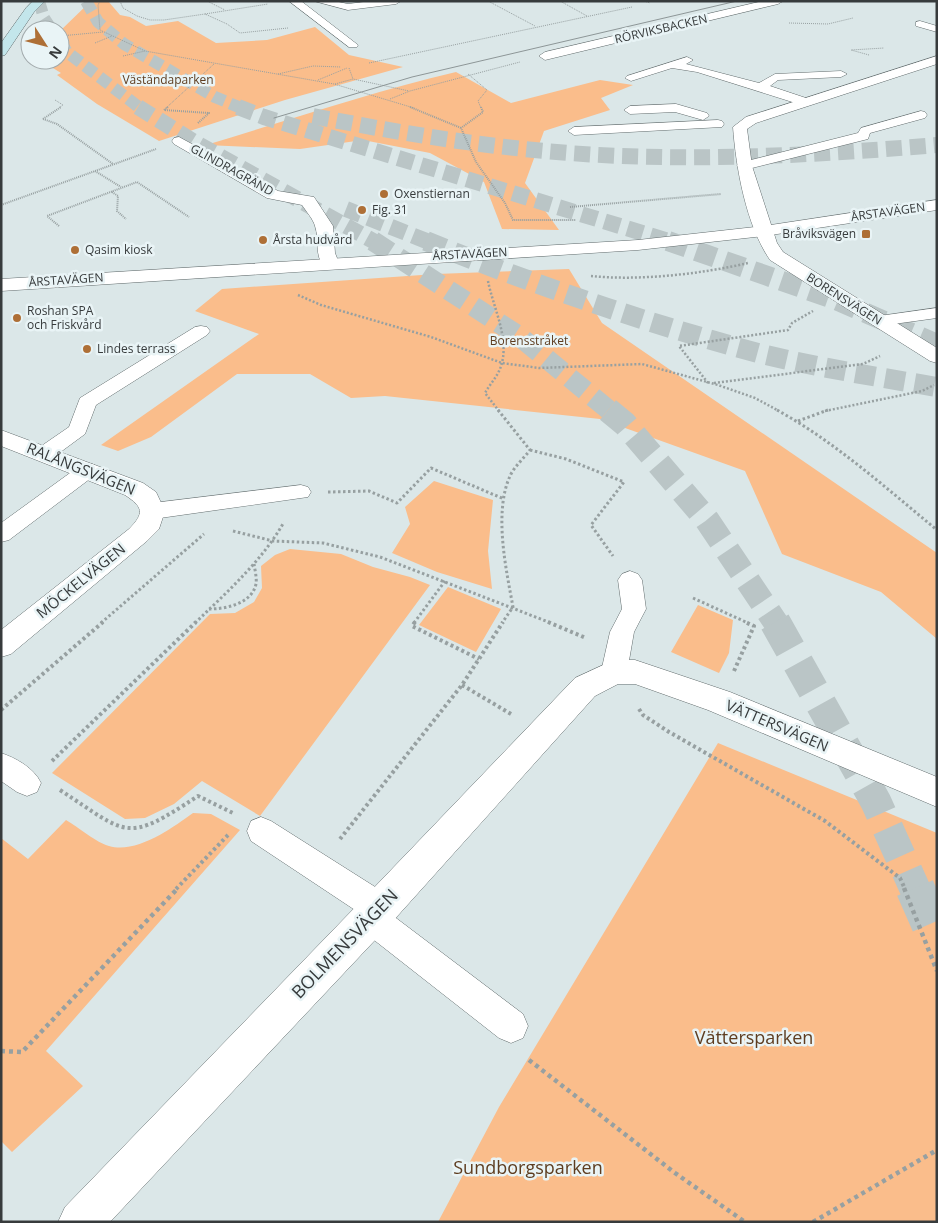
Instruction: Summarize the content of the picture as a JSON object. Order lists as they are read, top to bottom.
{
  "streets": {
    "street": [
      "RÖRVIKSBACKEN",
      "GLINDRAGRÄND",
      "ÅRSTAVÄGEN",
      "BORENSVÄGEN",
      "RALÅNGSVÄGEN",
      "MÖCKELVÄGEN",
      "VÄTTERSVÄGEN",
      "BOLMENSVÄGEN"
    ]
  },
  "crossings": [
    ["GLINDRAGRÄND", "ÅRSTAVÄGEN"],
    ["ÅRSTAVÄGEN", "BORENSVÄGEN"],
    ["RALÅNGSVÄGEN", "MÖCKELVÄGEN"],
    ["VÄTTERSVÄGEN", "BOLMENSVÄGEN"]
  ],
  "parks": [
    "Väständaparken",
    "Borensstråket",
    "Vättersparken",
    "Sundborgsparken"
  ],
  "places": {
    "other": [
      "Oxenstiernan",
      "Fig. 31",
      "Årsta hudvård",
      "Qasim kiosk",
      "Roshan SPA och Friskvård",
      "Lindes terrass"
    ],
    "transit": ["Bråviksvägen"]
  },
  "north": "bottom right"
}
